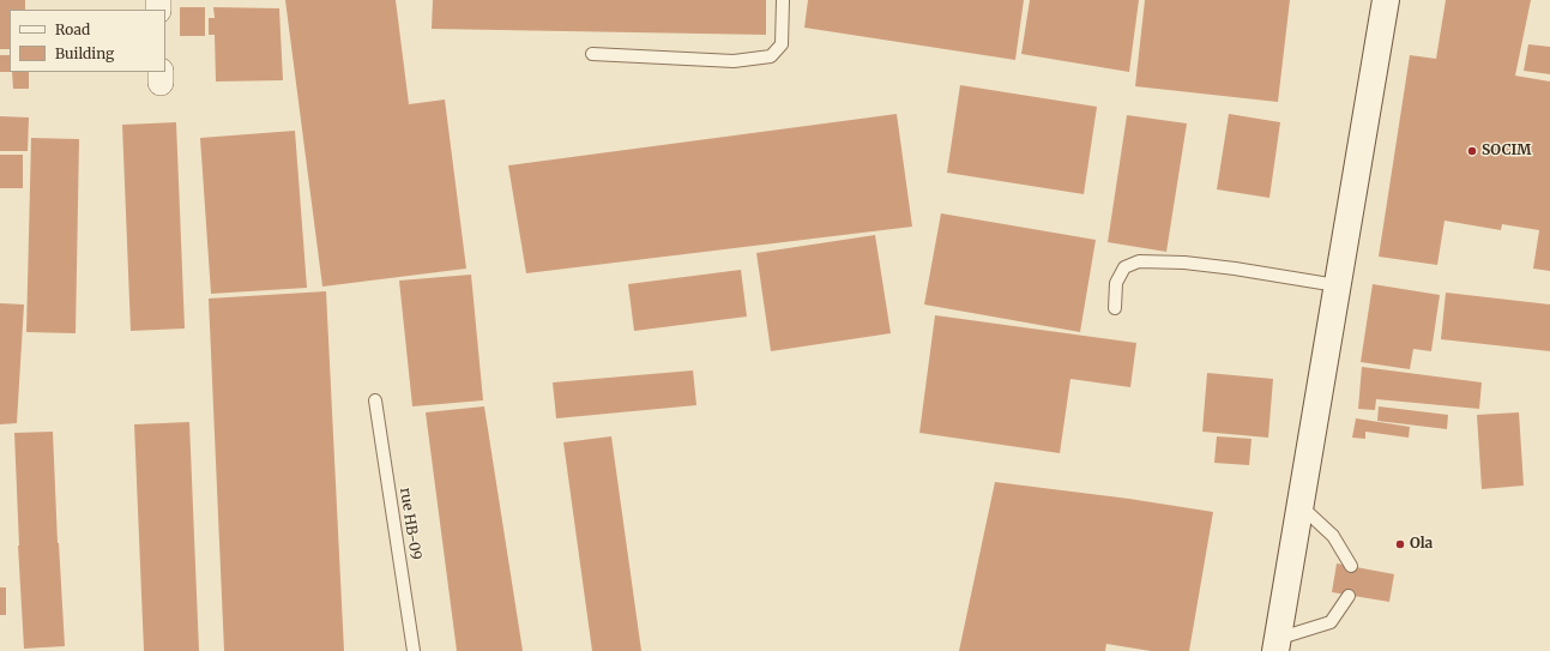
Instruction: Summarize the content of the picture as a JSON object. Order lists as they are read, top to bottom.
{
  "streets": {
    "lane": ["rue HB-09"]
  },
  "places": ["SOCIM", "Ola"],
  "legend": ["Road", "Building"]
}
